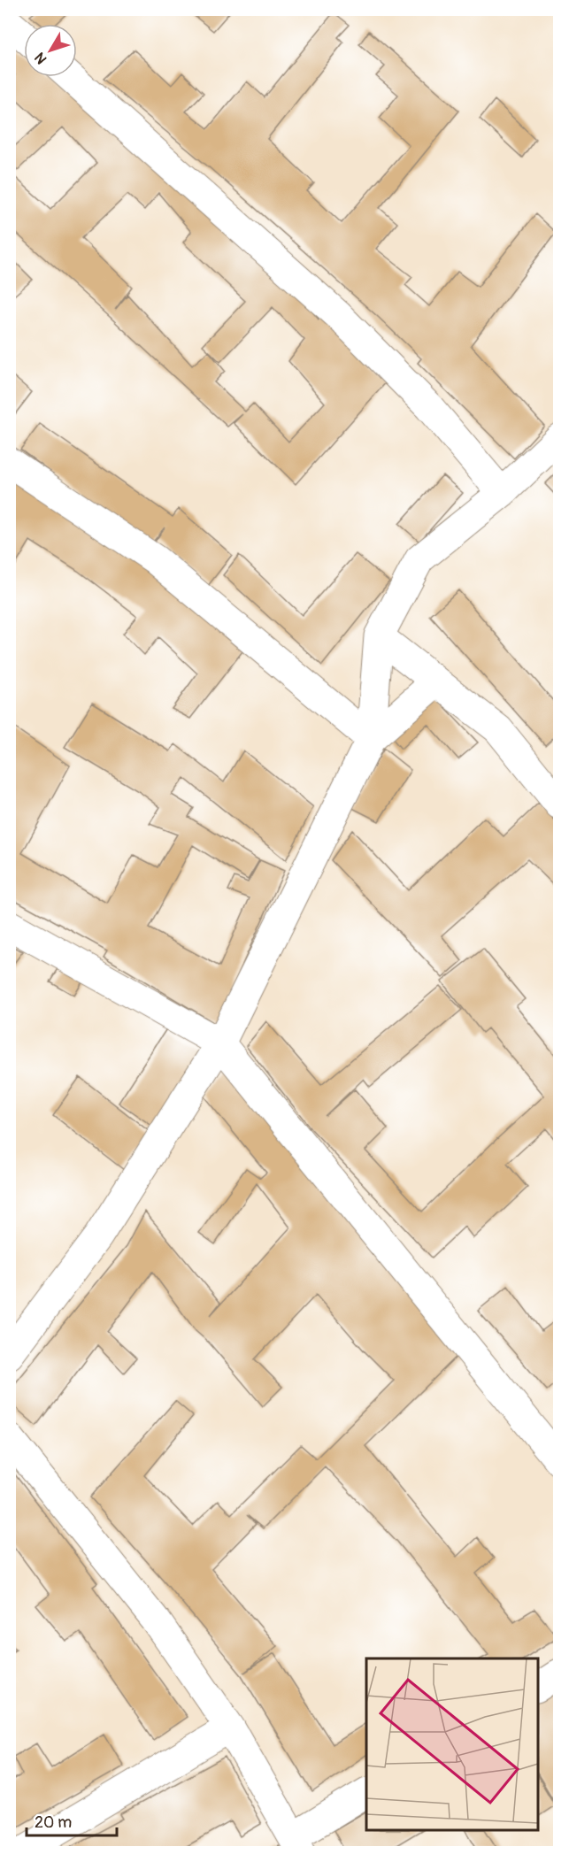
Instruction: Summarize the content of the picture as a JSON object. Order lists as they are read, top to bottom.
{
  "scale_bar": "20 m",
  "north": "bottom left"
}
